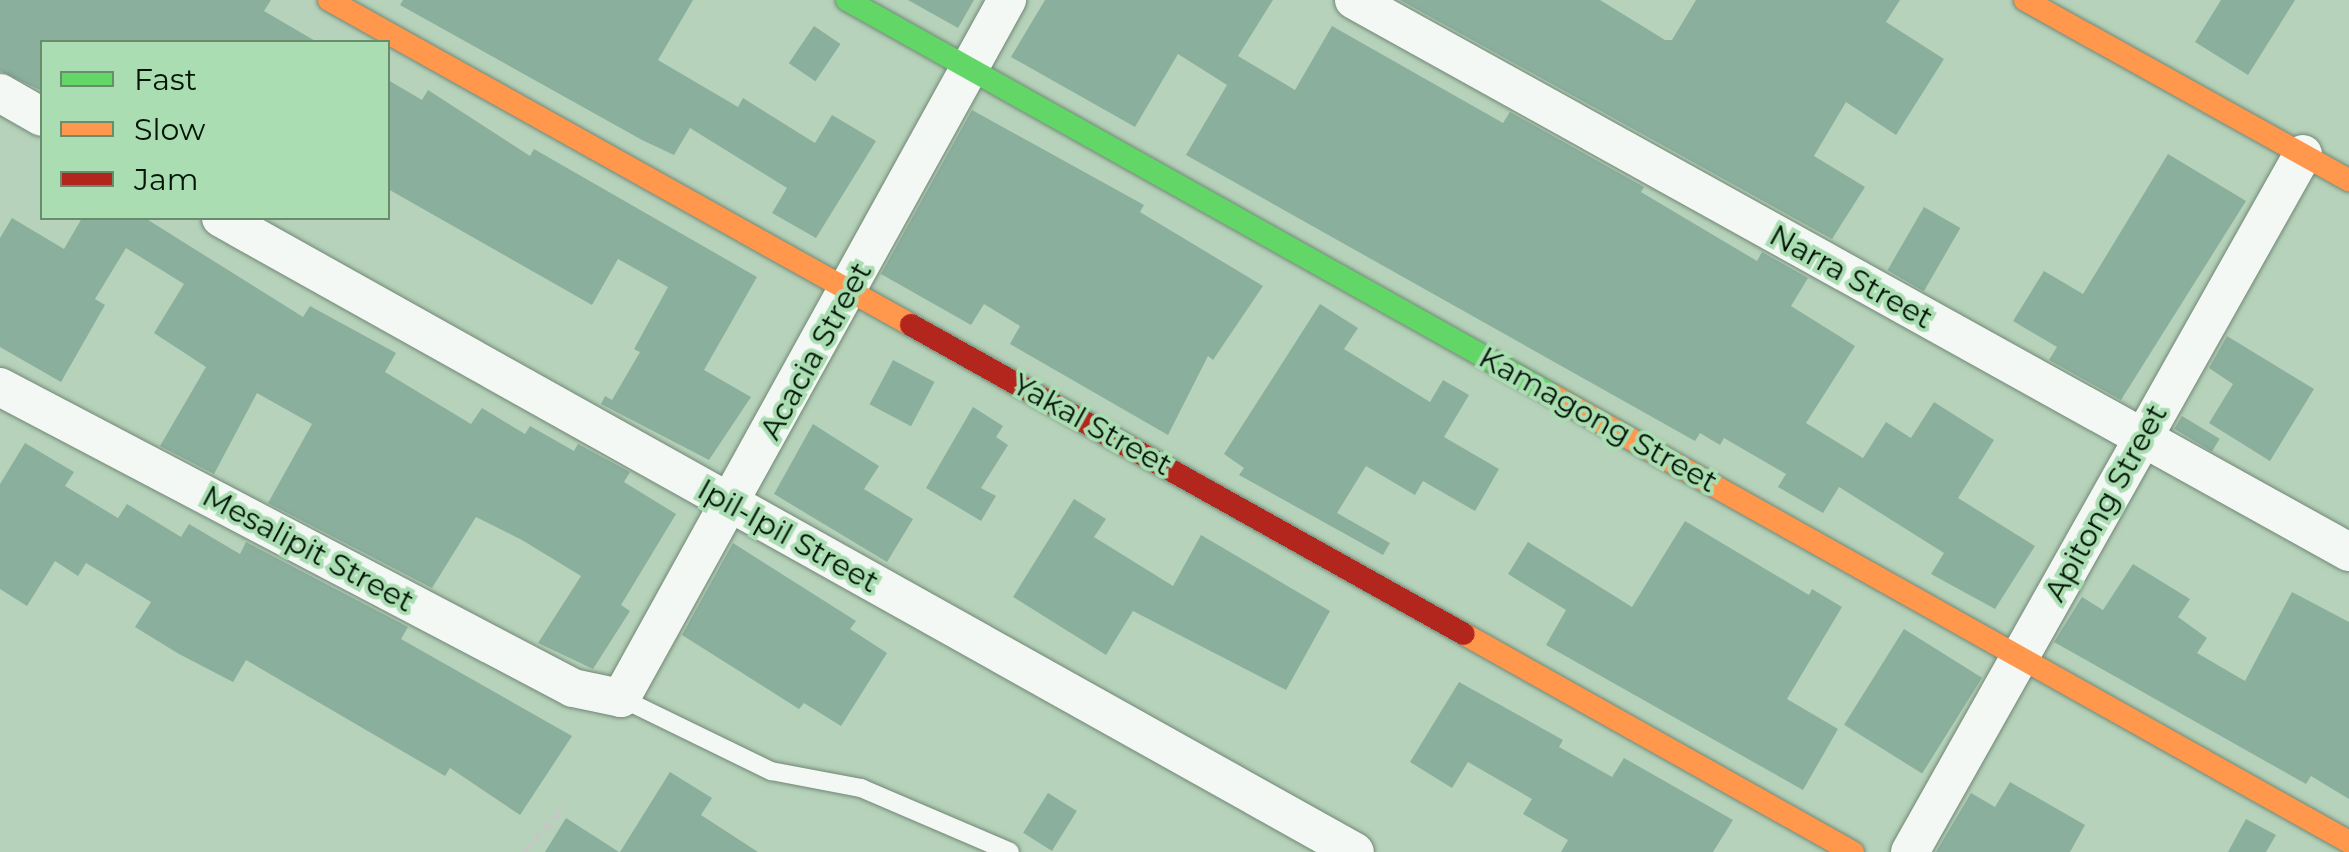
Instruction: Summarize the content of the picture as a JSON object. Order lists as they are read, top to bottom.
{
  "streets": {
    "street": [
      "Narra Street",
      "Acacia Street",
      "Kamagong Street",
      "Yakal Street",
      "Apitong Street",
      "Ipil-Ipil Street",
      "Mesalipit Street"
    ]
  },
  "crossings": [
    ["Narra Street", "Apitong Street"],
    ["Acacia Street", "Kamagong Street"],
    ["Acacia Street", "Yakal Street"],
    ["Acacia Street", "Ipil-Ipil Street"],
    ["Acacia Street", "Mesalipit Street"],
    ["Kamagong Street", "Apitong Street"]
  ],
  "legend": ["Fast", "Slow", "Jam"]
}
